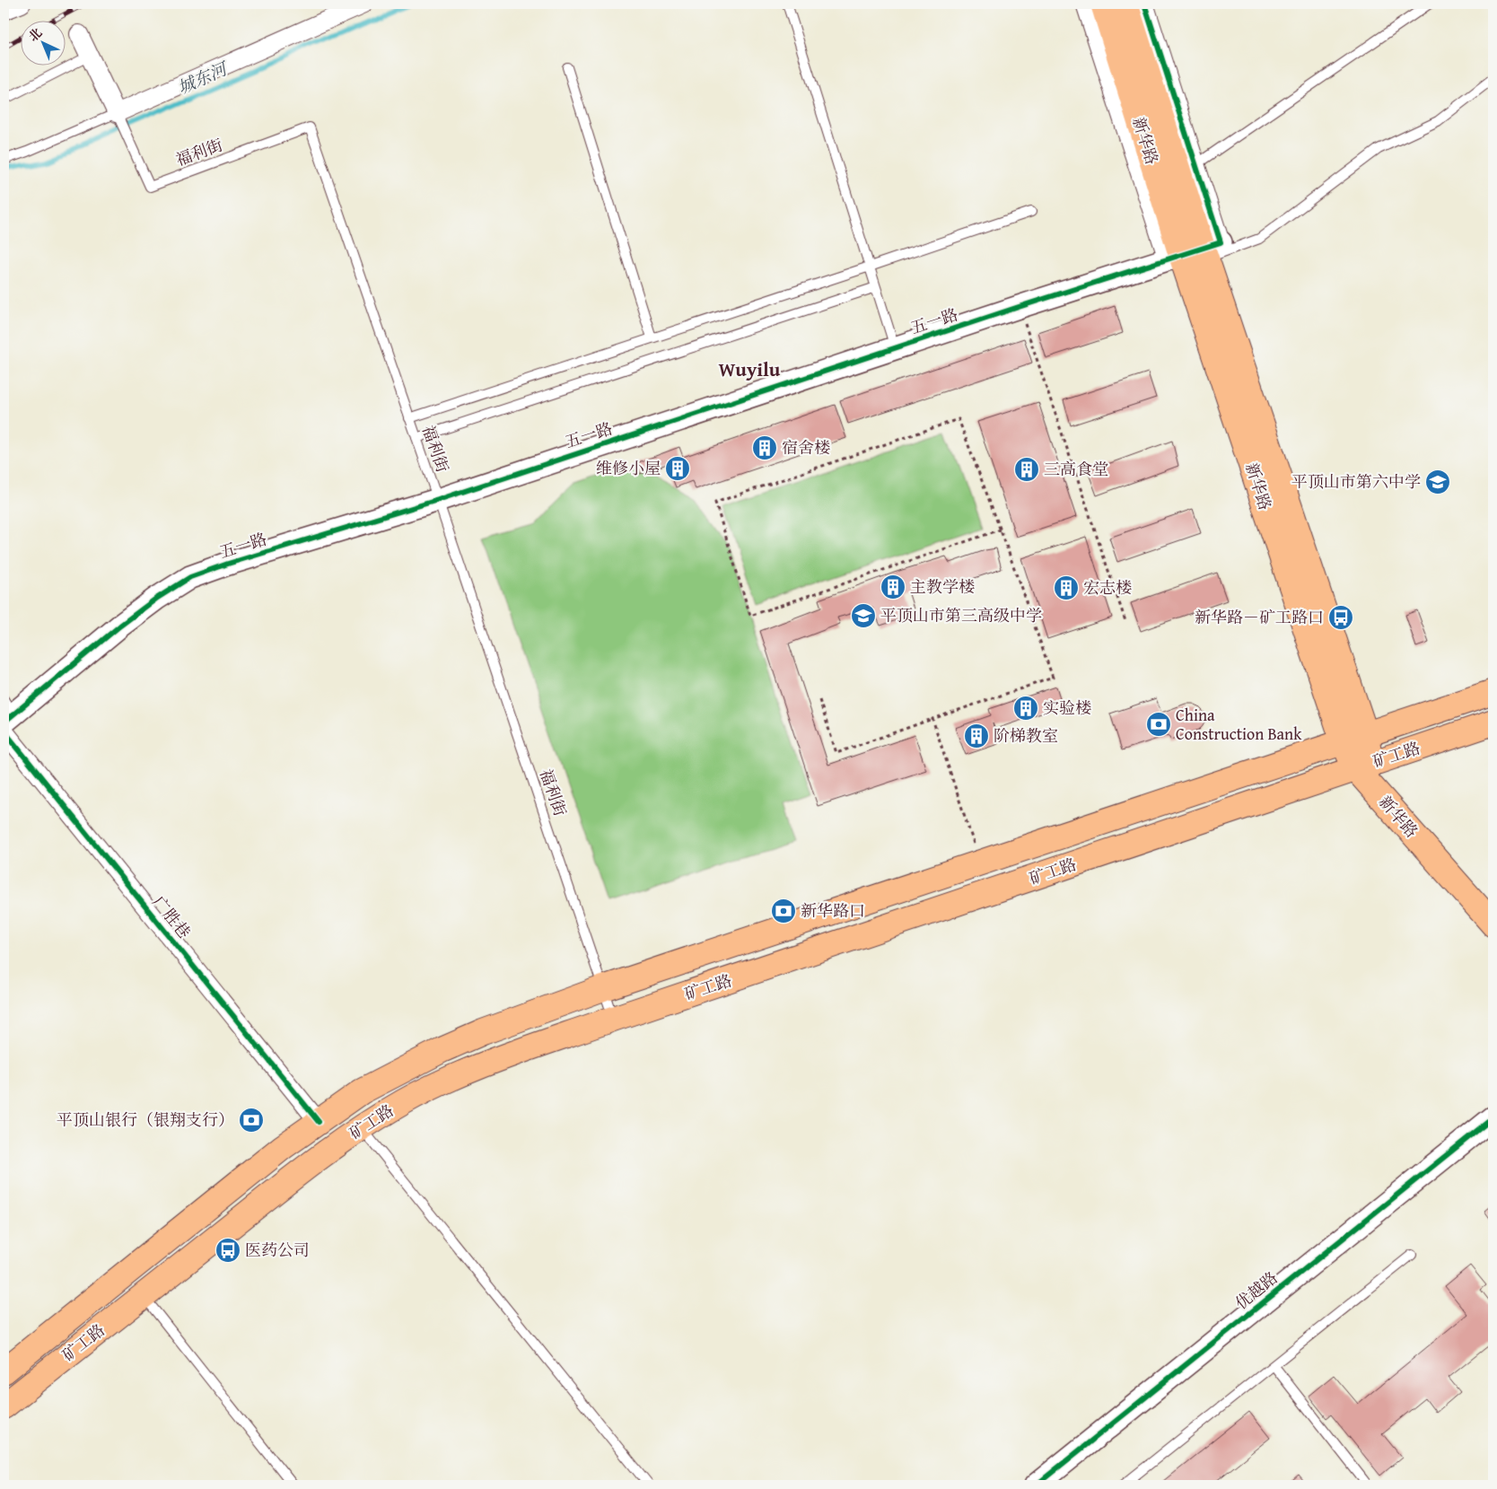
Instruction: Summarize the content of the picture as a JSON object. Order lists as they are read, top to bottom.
{
  "streets": {
    "main road": ["新华路", "矿工路"],
    "street": ["五一路", "广胜巷", "优越路"],
    "lane": ["福利街"]
  },
  "crossings": [
    ["新华路", "五一路"],
    ["新华路", "矿工路"],
    ["福利街", "五一路"],
    ["福利街", "矿工路"],
    ["五一路", "广胜巷"],
    ["矿工路", "广胜巷"]
  ],
  "districts": ["Wuyilu"],
  "water": ["城东河"],
  "places": {
    "building": [
      "宿舍楼",
      "维修小屋",
      "三高食堂",
      "主教学楼",
      "宏志楼",
      "实验楼",
      "阶梯教室"
    ],
    "school or university": ["平顶山市第六中学", "平顶山市第三高级中学"],
    "bus stop": ["新华路－矿工路口", "医药公司"],
    "bank": ["China Construction Bank", "新华路口", "平顶山银行（银翔支行）"]
  },
  "north": "top left"
}
